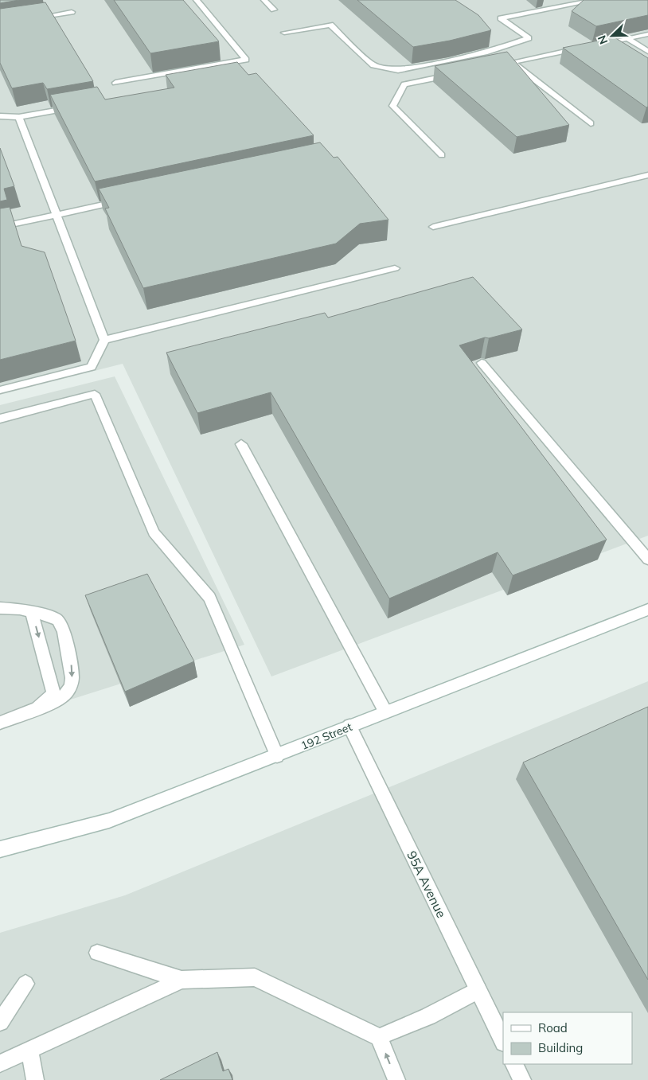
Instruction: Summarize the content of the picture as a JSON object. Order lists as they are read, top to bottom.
{
  "streets": {
    "main road": ["192 Street", "95A Avenue"]
  },
  "crossings": [
    ["192 Street", "95A Avenue"]
  ],
  "legend": ["Road", "Building"],
  "north": "bottom left"
}
